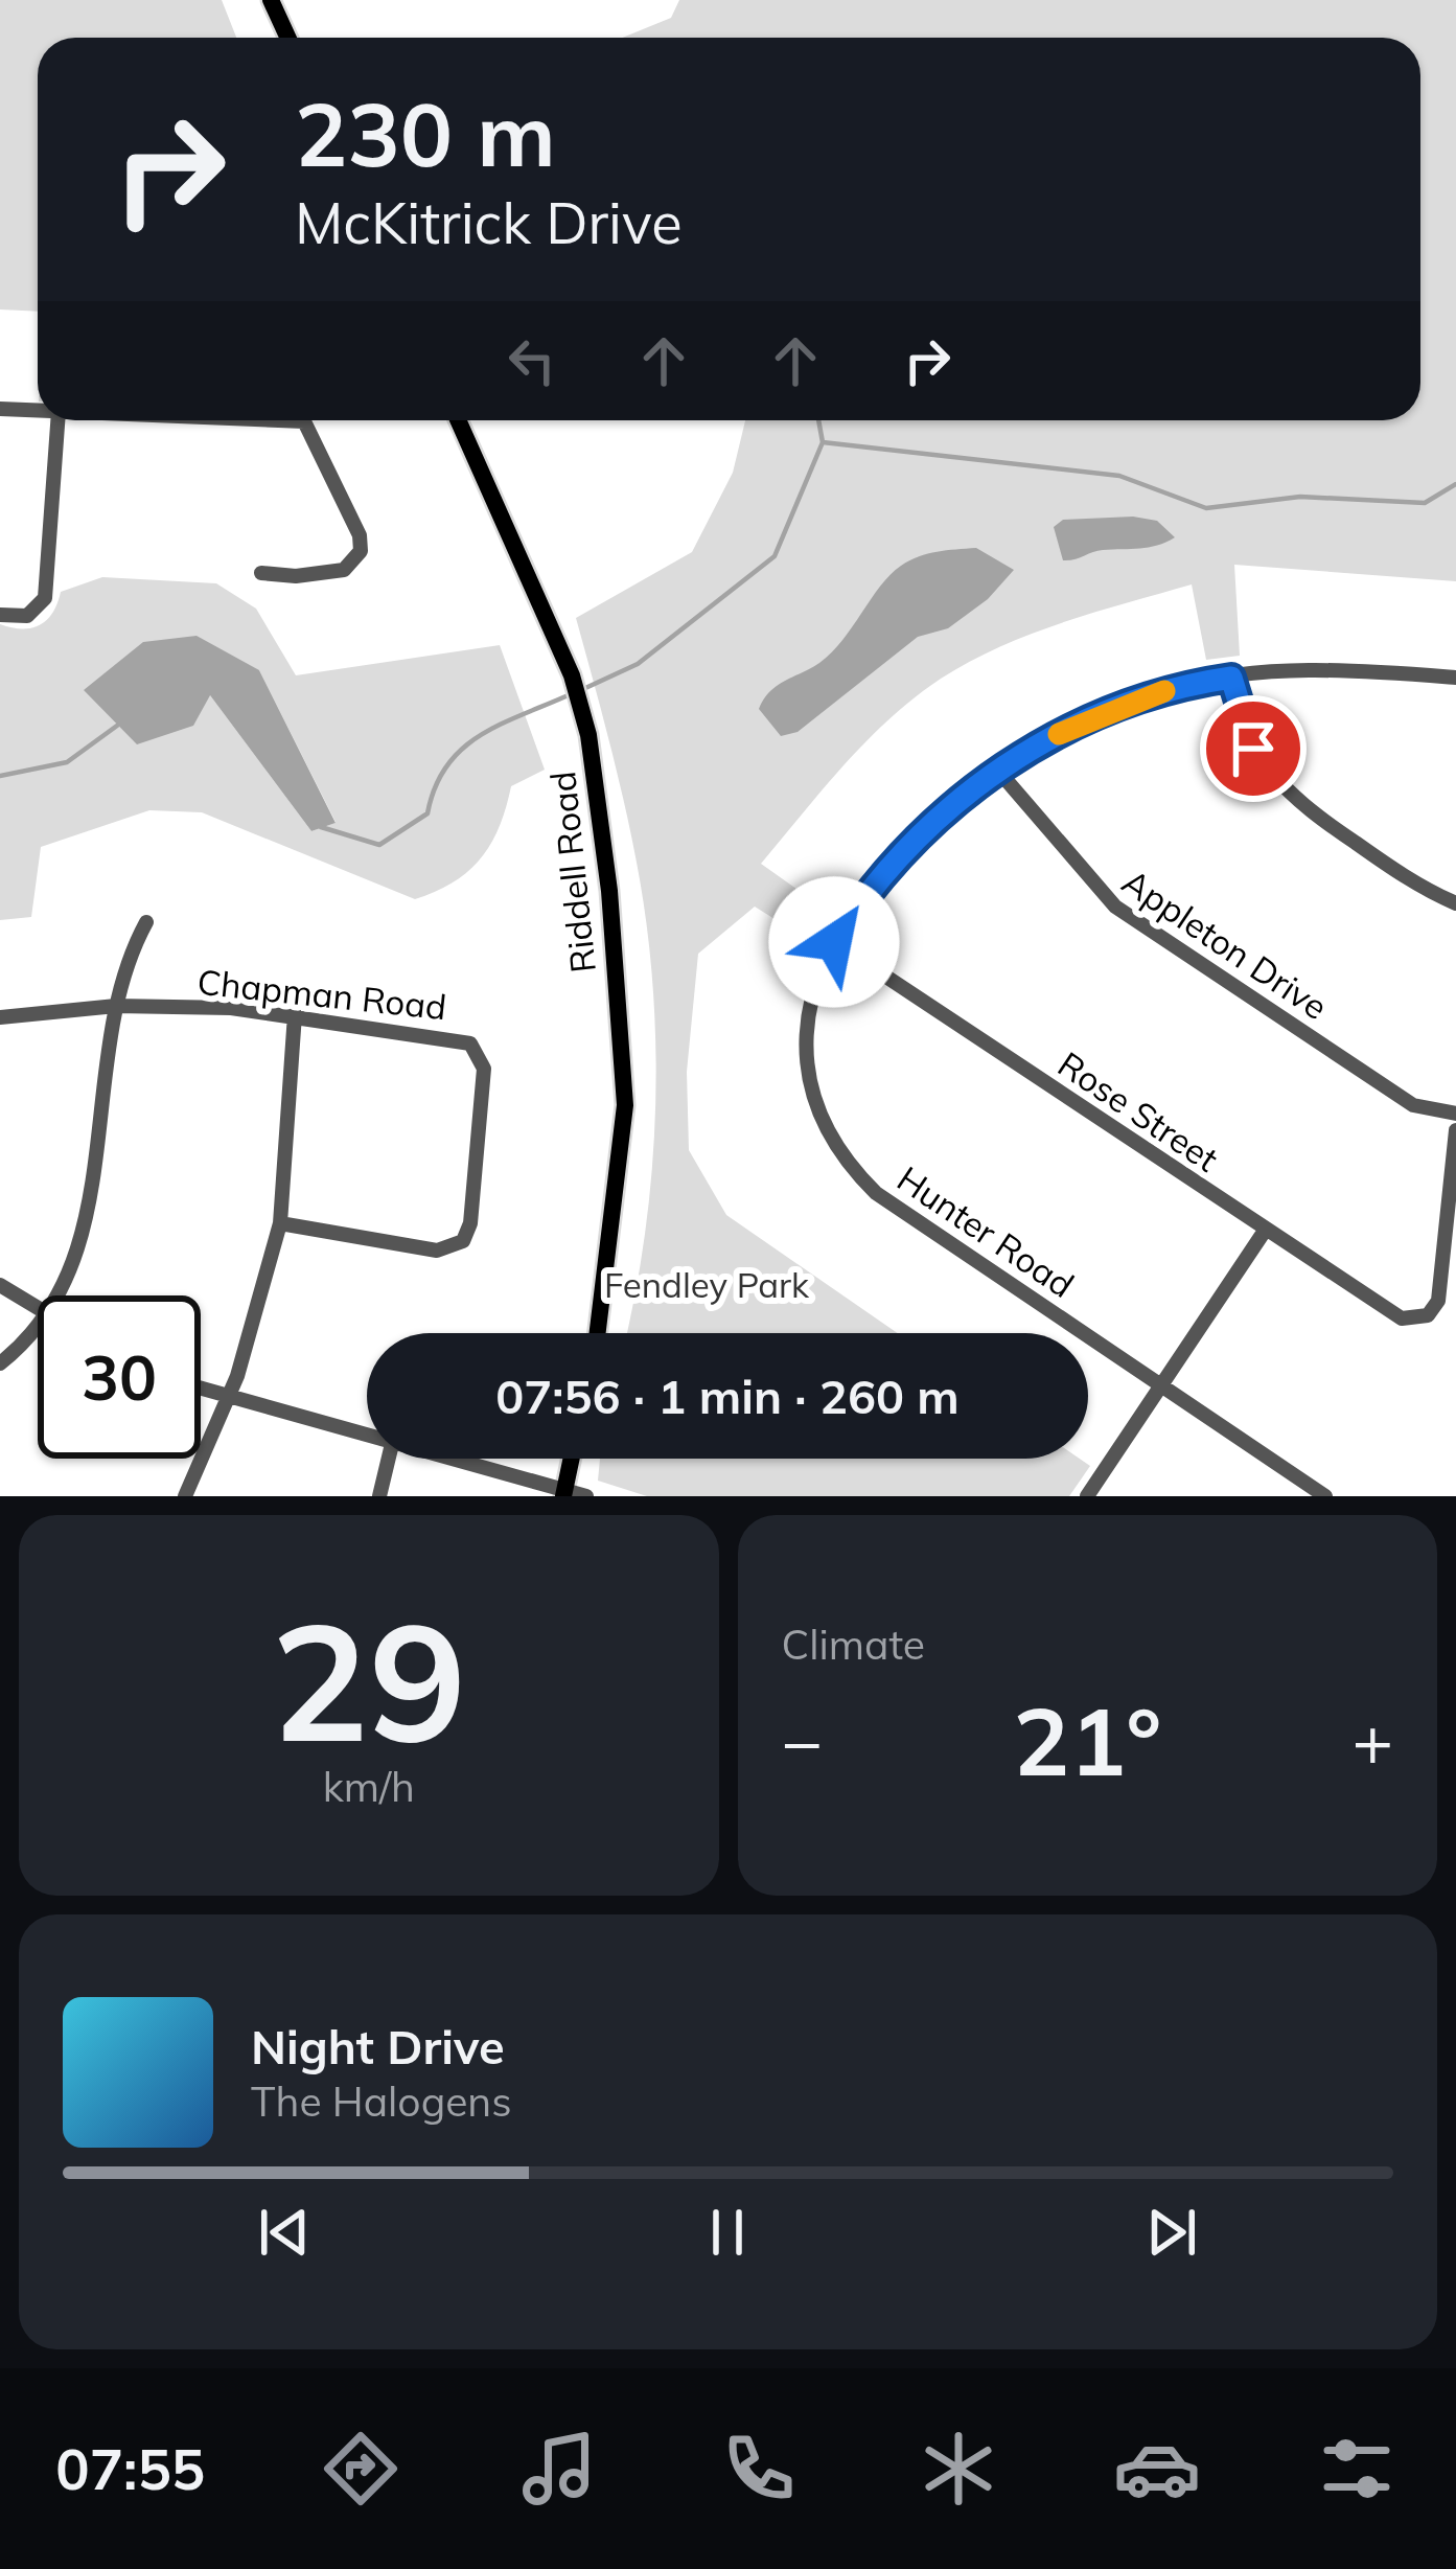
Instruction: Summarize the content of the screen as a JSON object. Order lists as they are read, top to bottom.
{
  "streets": {
    "main road": ["Riddell Road"],
    "street": [
      "Appleton Drive",
      "Chapman Road",
      "Rose Street",
      "Hunter Road"
    ]
  },
  "crossings": [
    ["Appleton Drive", "Hunter Road"],
    ["Rose Street", "Hunter Road"]
  ],
  "parks": ["Fendley Park"],
  "page": {
    "turn": ["230 m", "McKitrick Drive"],
    "limit": "30",
    "trip": "07:56 · 1 min · 260 m",
    "tile": [
      ["29", "km/h"],
      "Climate"
    ],
    "heat": ["−", "21°", "+"],
    "song": ["Night Drive", "The Halogens"],
    "tabs": "07:55"
  }
}
